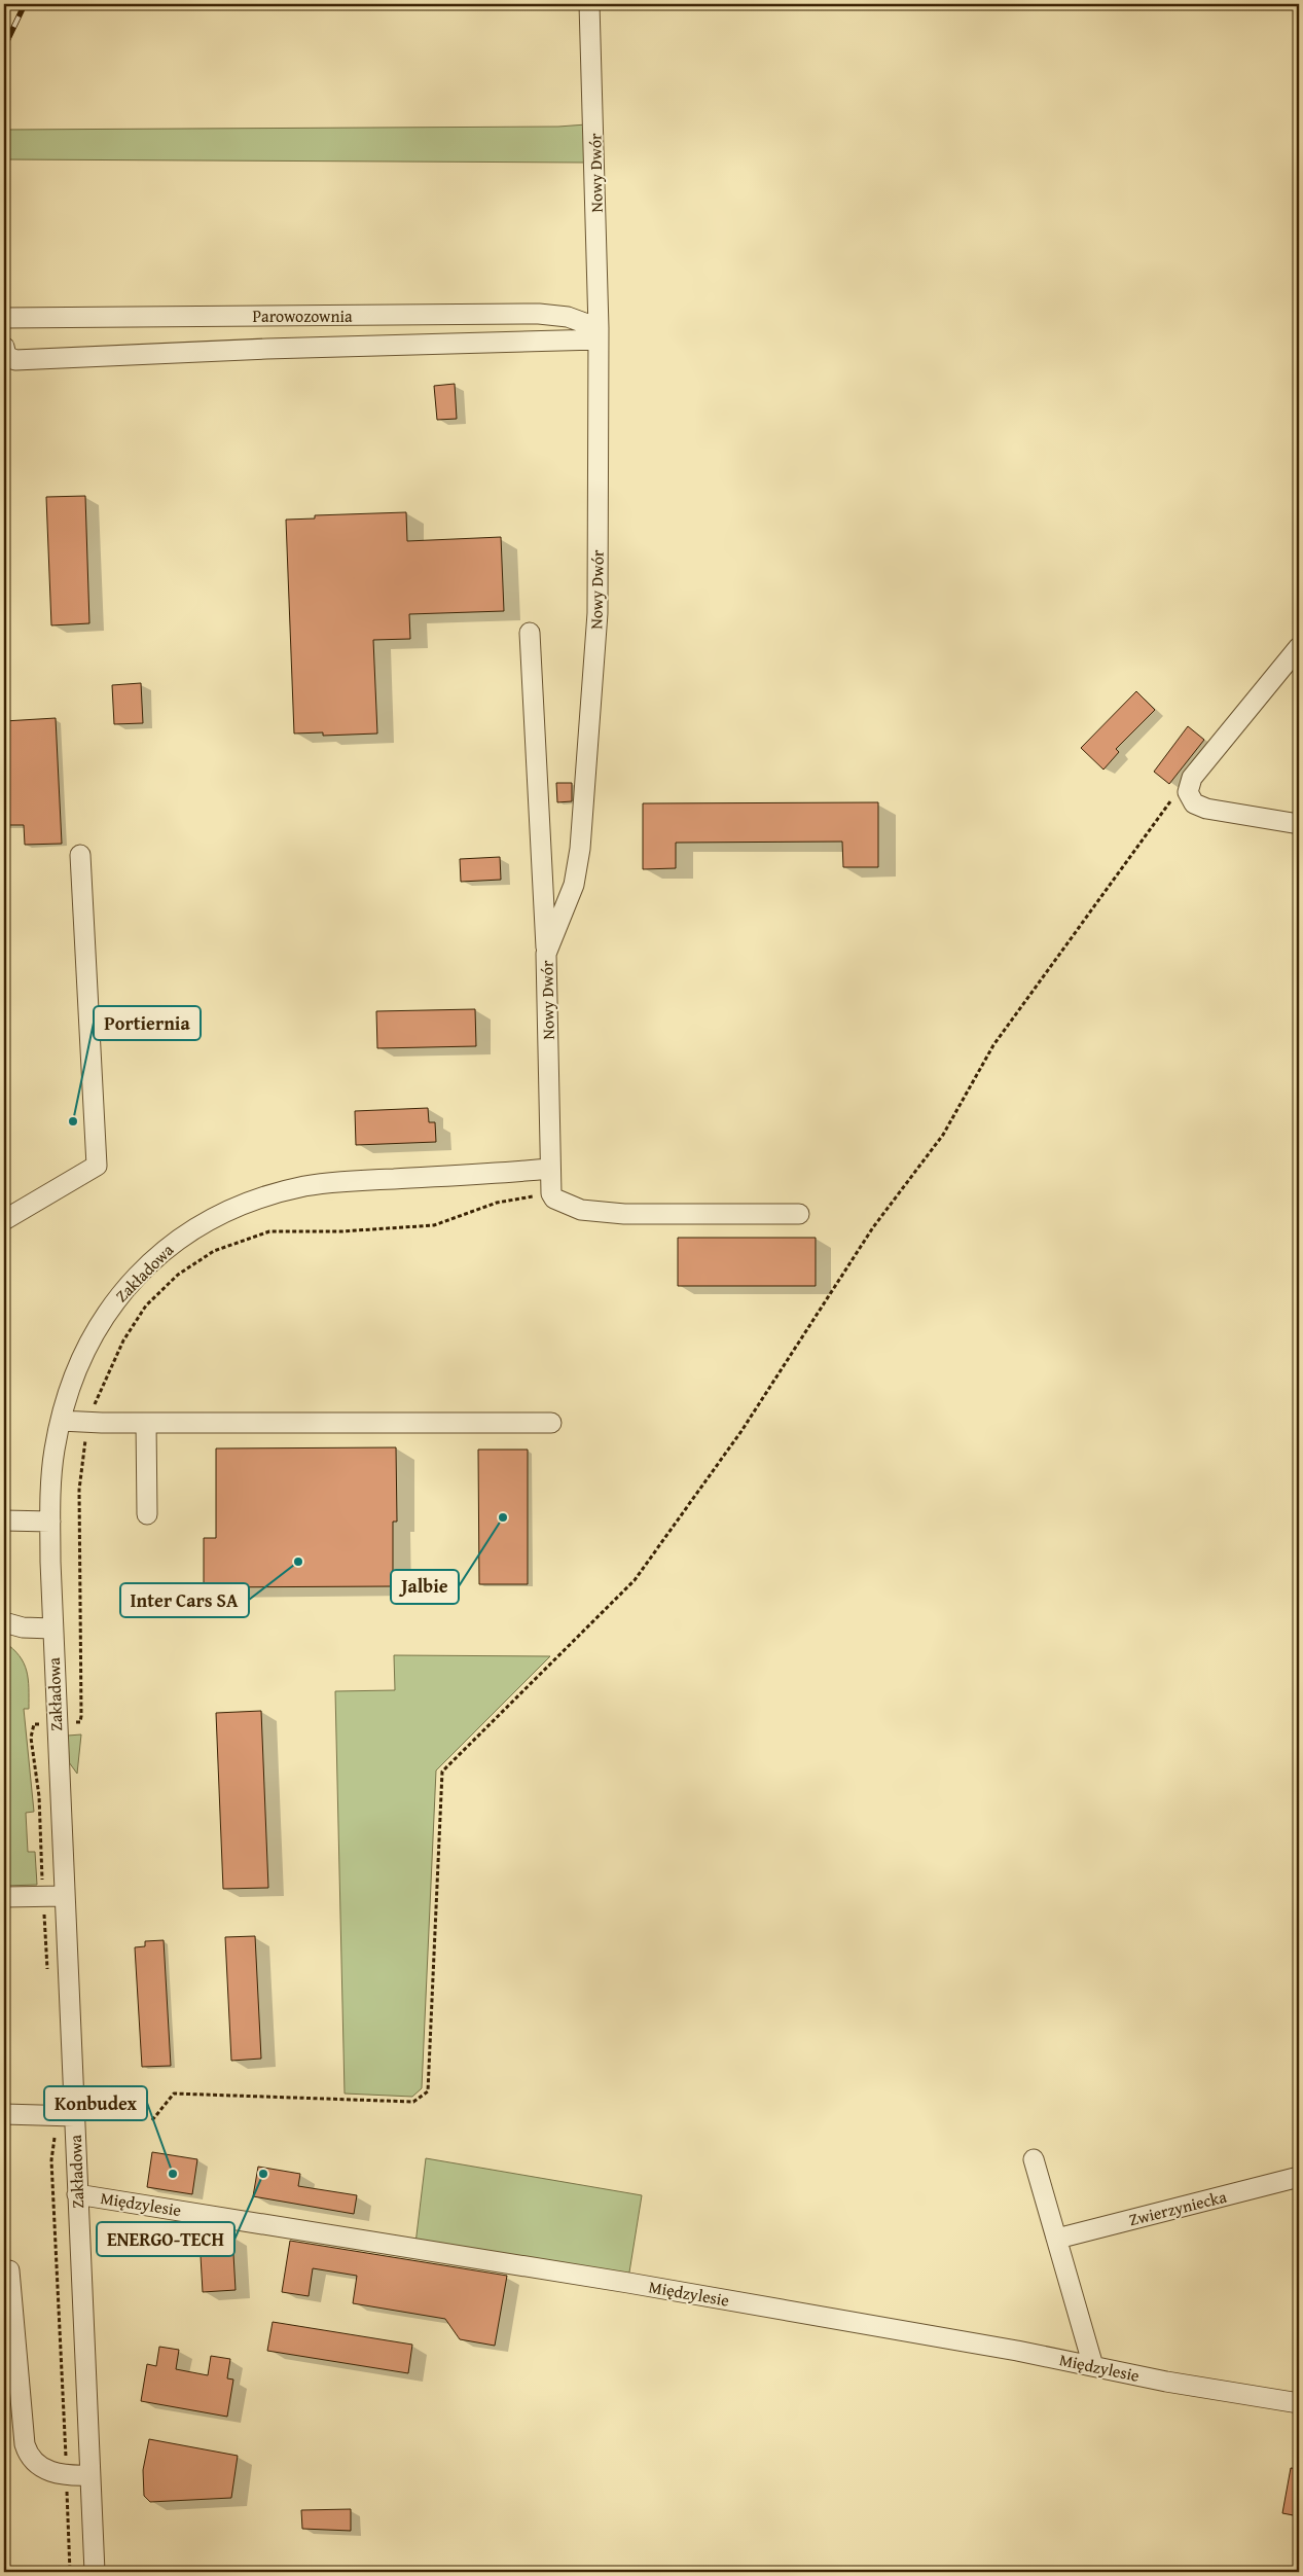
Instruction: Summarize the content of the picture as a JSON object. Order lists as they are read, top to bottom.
{
  "streets": {
    "street": [
      "Nowy Dwór",
      "Parowozownia",
      "Zakładowa",
      "Międzylesie",
      "Zwierzyniecka"
    ]
  },
  "crossings": [
    ["Nowy Dwór", "Parowozownia"],
    ["Nowy Dwór", "Zakładowa"],
    ["Zakładowa", "Międzylesie"]
  ],
  "places": [
    "Portiernia",
    "Jalbie",
    "Inter Cars SA",
    "Konbudex",
    "ENERGO-TECH"
  ]
}
